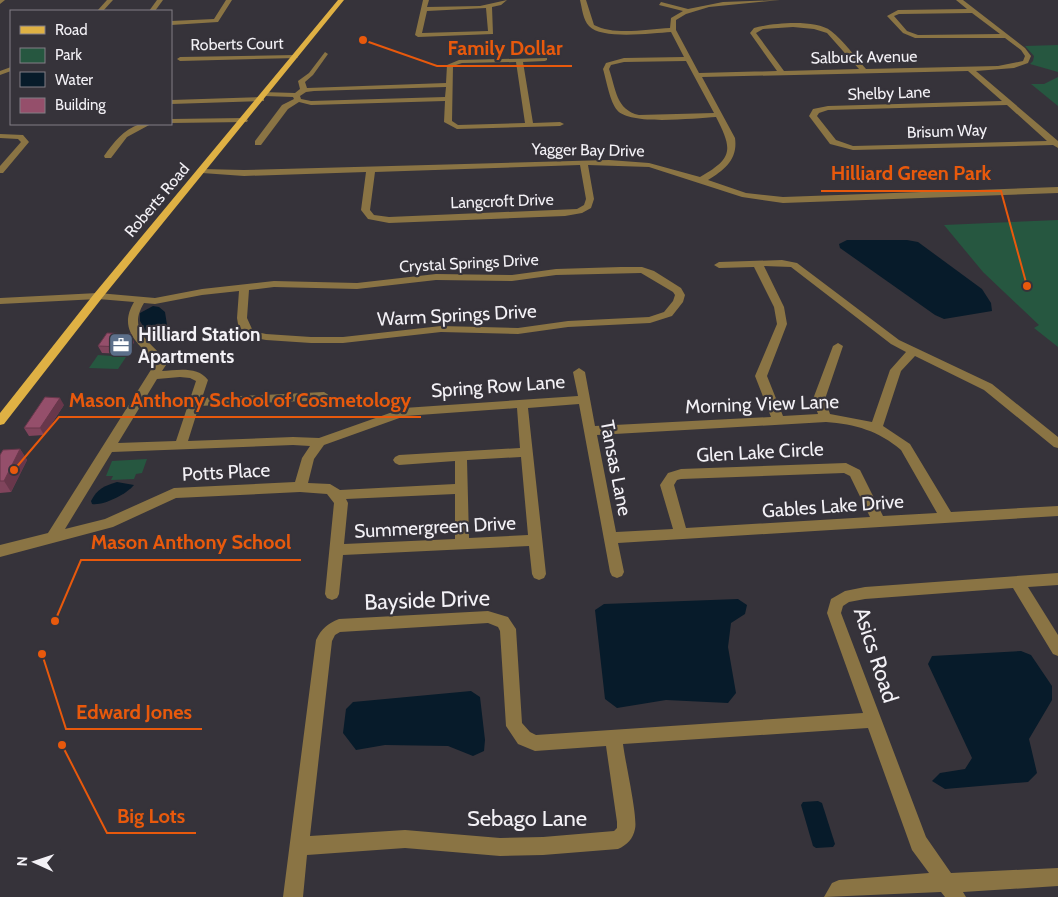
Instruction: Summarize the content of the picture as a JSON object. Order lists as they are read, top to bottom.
{
  "streets": {
    "main road": ["Roberts Road"],
    "street": [
      "Roberts Court",
      "Salbuck Avenue",
      "Shelby Lane",
      "Brisum Way",
      "Yagger Bay Drive",
      "Langcroft Drive",
      "Crystal Springs Drive",
      "Warm Springs Drive",
      "Spring Row Lane",
      "Morning View Lane",
      "Glen Lake Circle",
      "Tansas Lane",
      "Potts Place",
      "Gables Lake Drive",
      "Summergreen Drive",
      "Bayside Drive",
      "Asics Road",
      "Sebago Lane"
    ]
  },
  "crossings": [
    ["Roberts Court", "Roberts Road"],
    ["Shelby Lane", "Brisum Way"],
    ["Yagger Bay Drive", "Roberts Road"],
    ["Yagger Bay Drive", "Langcroft Drive"],
    ["Roberts Road", "Crystal Springs Drive"],
    ["Crystal Springs Drive", "Warm Springs Drive"],
    ["Spring Row Lane", "Tansas Lane"],
    ["Morning View Lane", "Tansas Lane"],
    ["Morning View Lane", "Gables Lake Drive"],
    ["Glen Lake Circle", "Gables Lake Drive"],
    ["Tansas Lane", "Gables Lake Drive"],
    ["Bayside Drive", "Asics Road"],
    ["Bayside Drive", "Sebago Lane"]
  ],
  "places": {
    "other": [
      "Family Dollar",
      "Hilliard Green Park",
      "Mason Anthony School of Cosmetology",
      "Mason Anthony School",
      "Edward Jones",
      "Big Lots"
    ],
    "office": ["Hilliard Station Apartments"]
  },
  "legend": [
    "Road",
    "Park",
    "Water",
    "Building"
  ],
  "north": "left"
}
